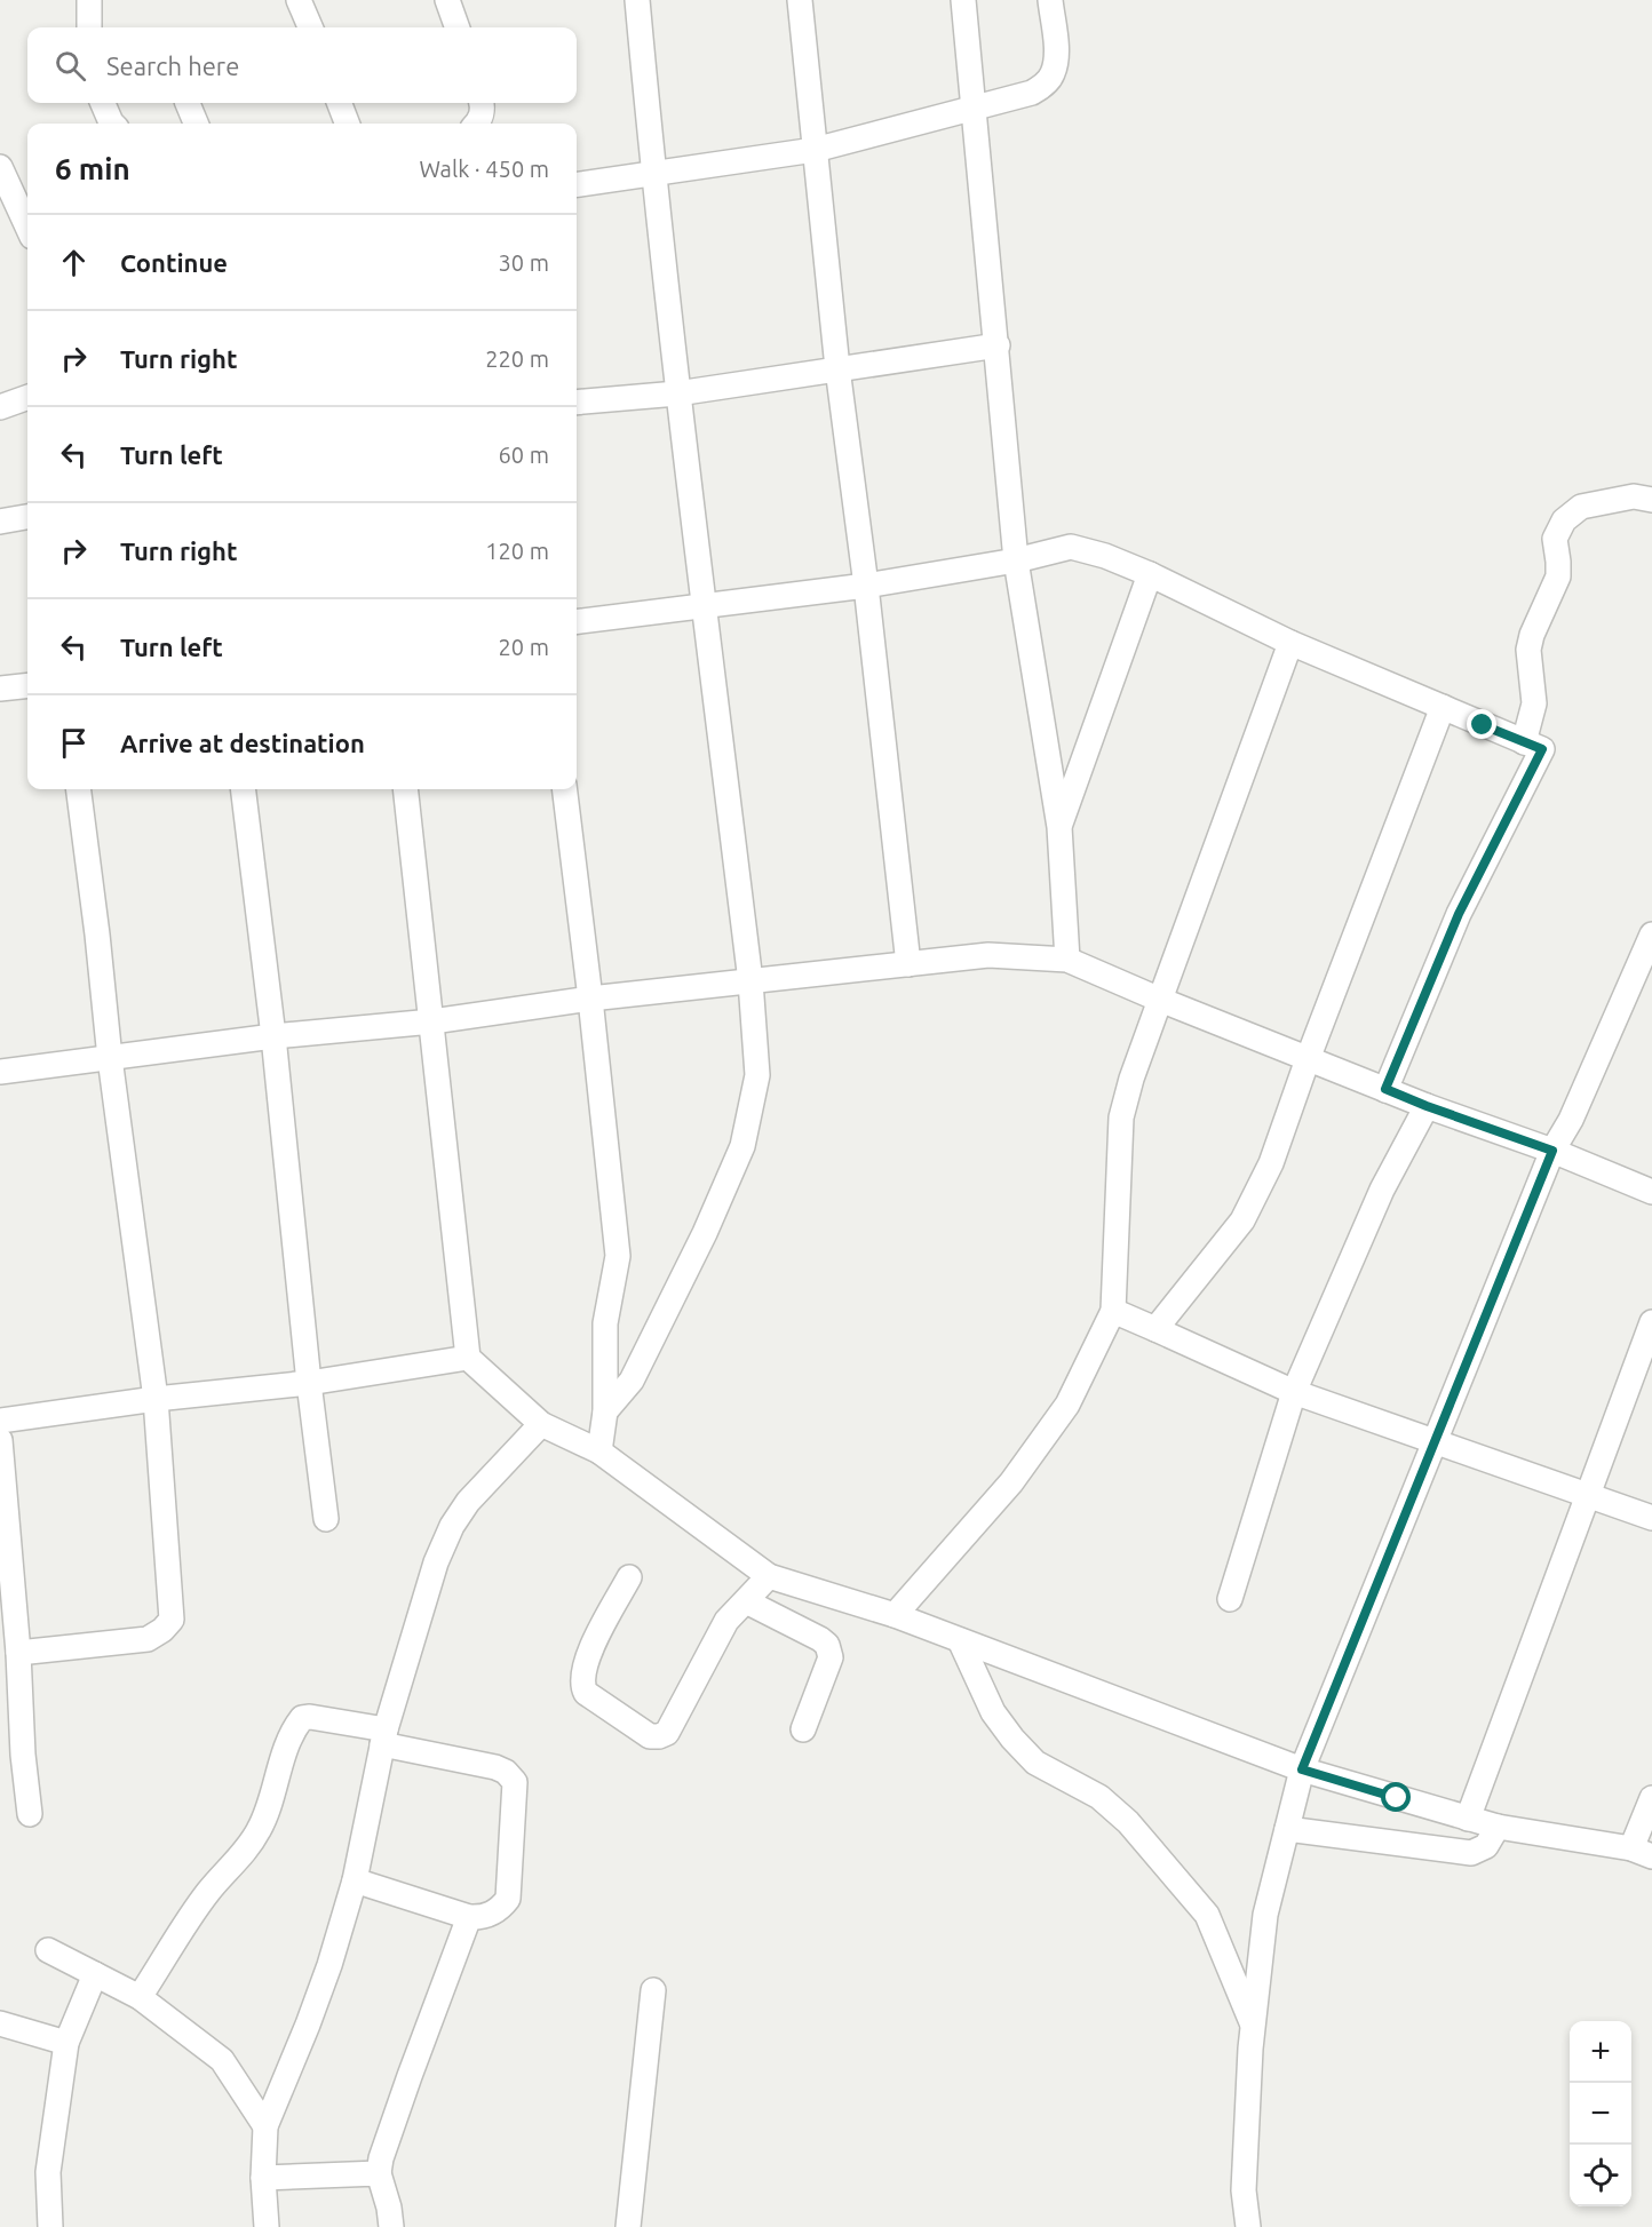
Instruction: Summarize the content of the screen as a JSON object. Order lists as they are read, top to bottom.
{
  "page": {
    "search": "Search here",
    "heading": ["6 min", "Walk · 450 m"],
    "list": [
      ["Continue", "30 m"],
      ["Turn right", "220 m"],
      ["Turn left", "60 m"],
      ["Turn right", "120 m"],
      ["Turn left", "20 m"],
      "Arrive at destination"
    ],
    "map_buttons": ["+", "−"]
  }
}
